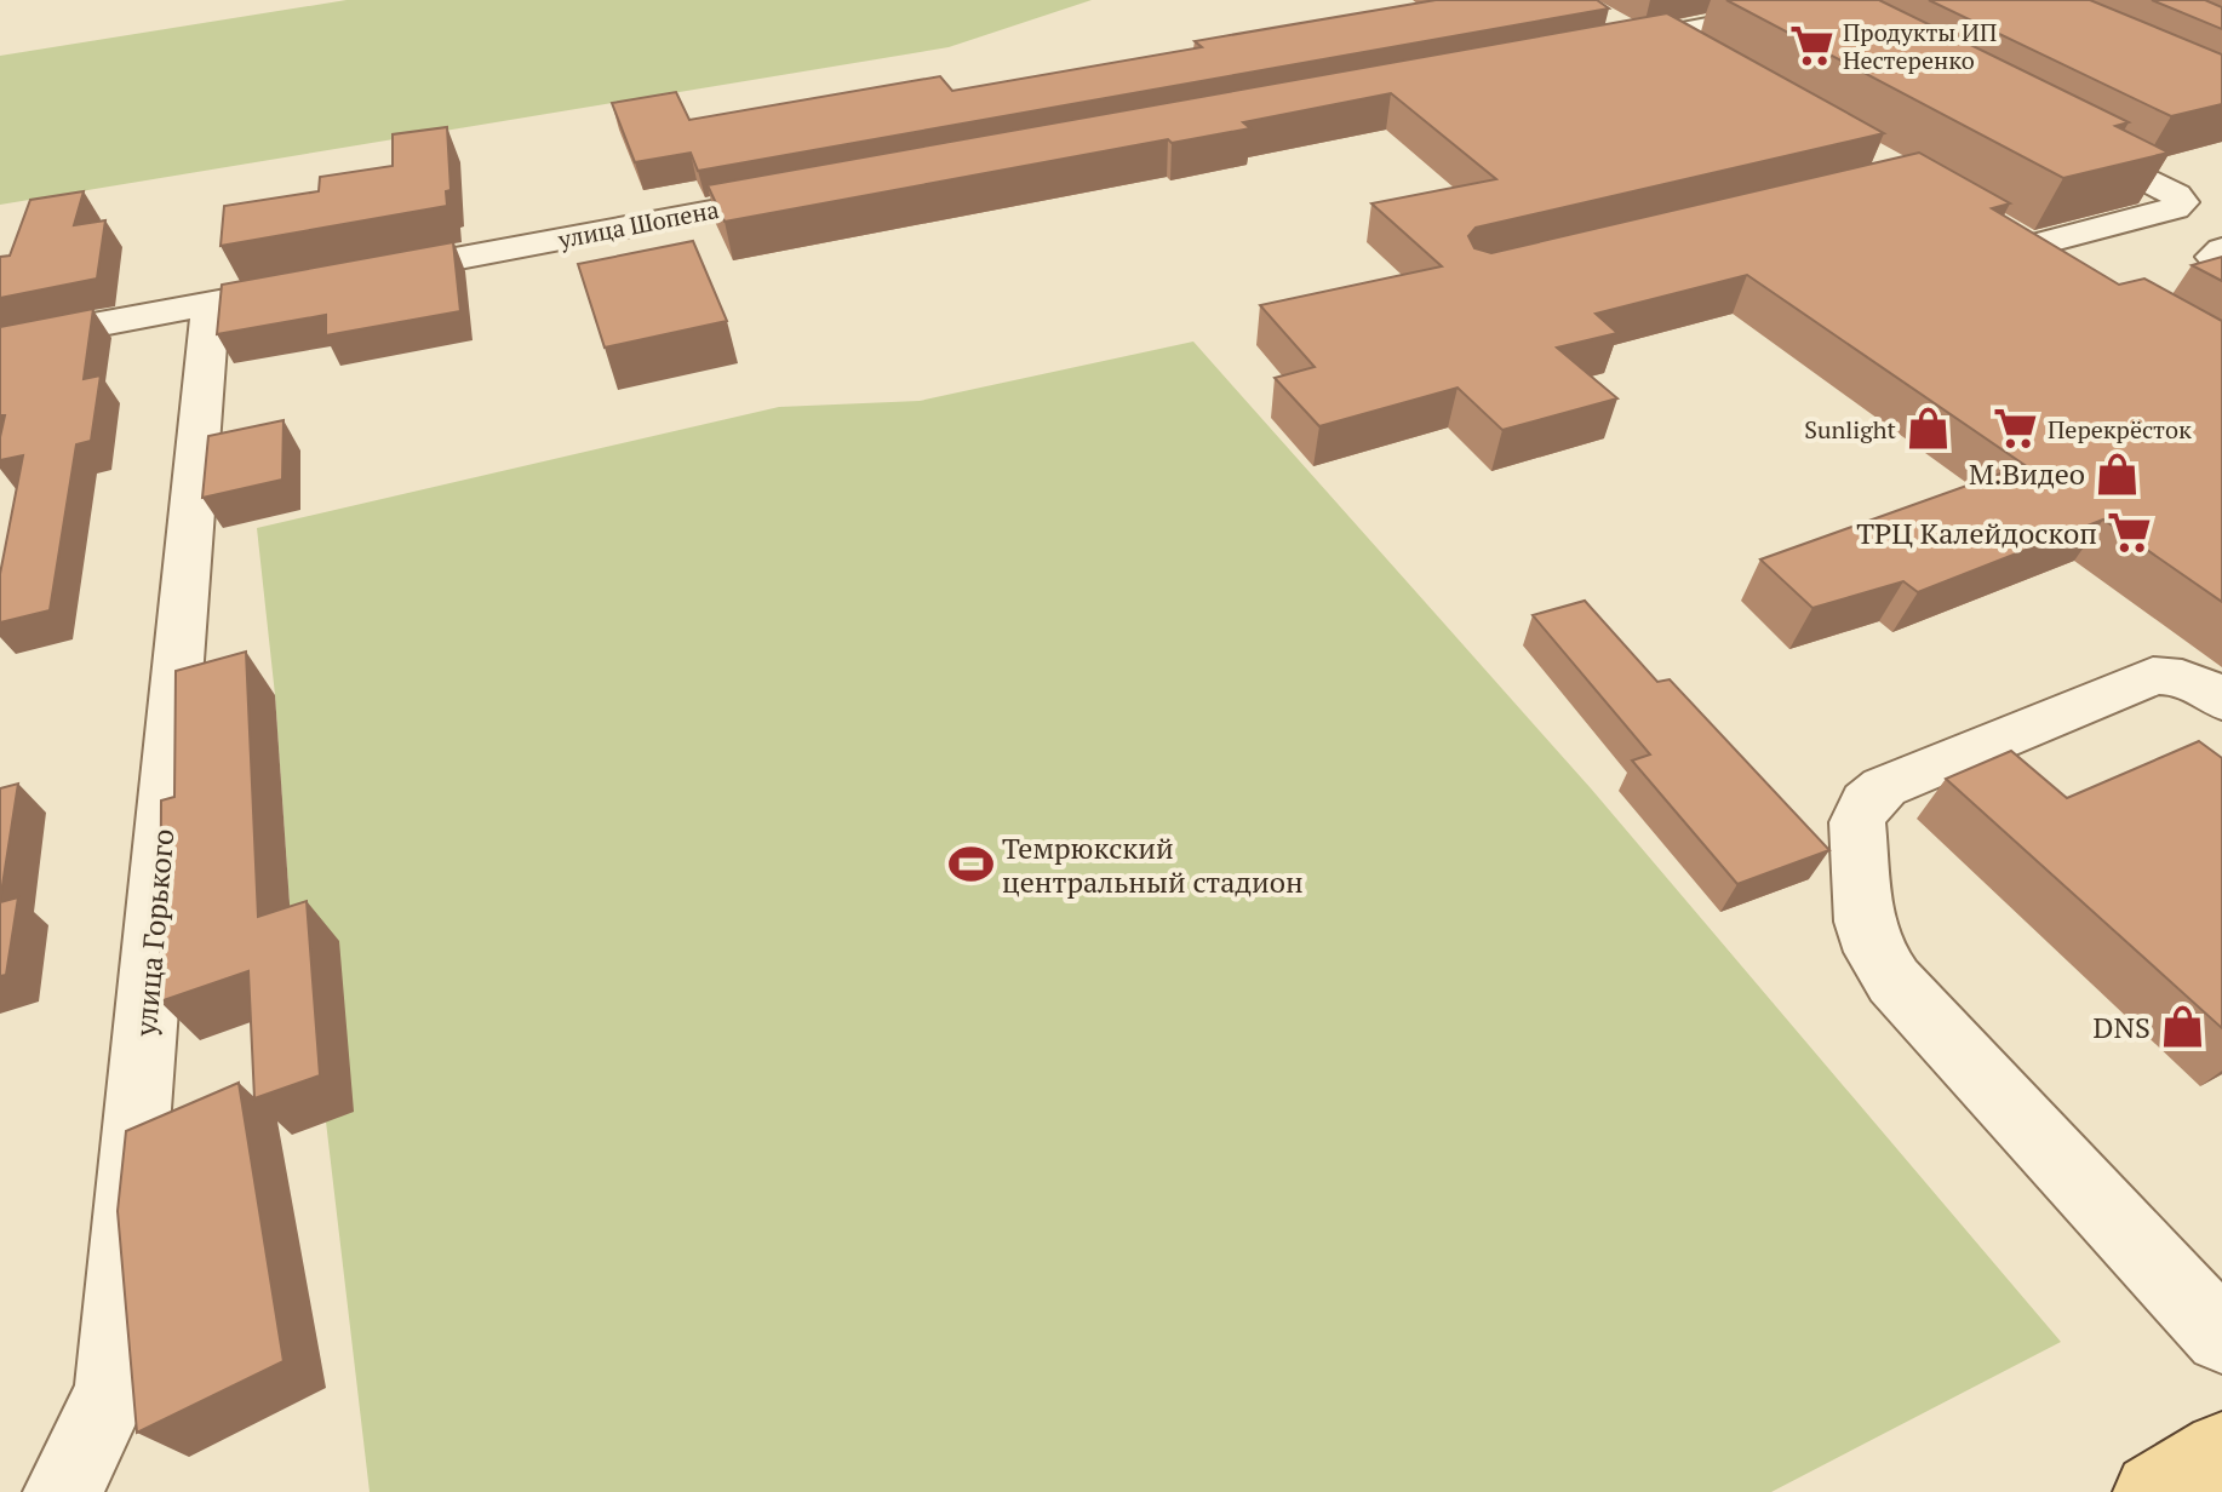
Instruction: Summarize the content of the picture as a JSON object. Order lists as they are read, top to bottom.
{
  "streets": {
    "street": ["улица Шопена", "улица Горького"]
  },
  "places": {
    "supermarket": ["Продукты ИП Нестеренко", "Перекрёсток", "ТРЦ Калейдоскоп"],
    "shop": ["Sunlight", "М.Видео", "DNS"],
    "sports": ["Темрюкский центральный стадион"]
  }
}
